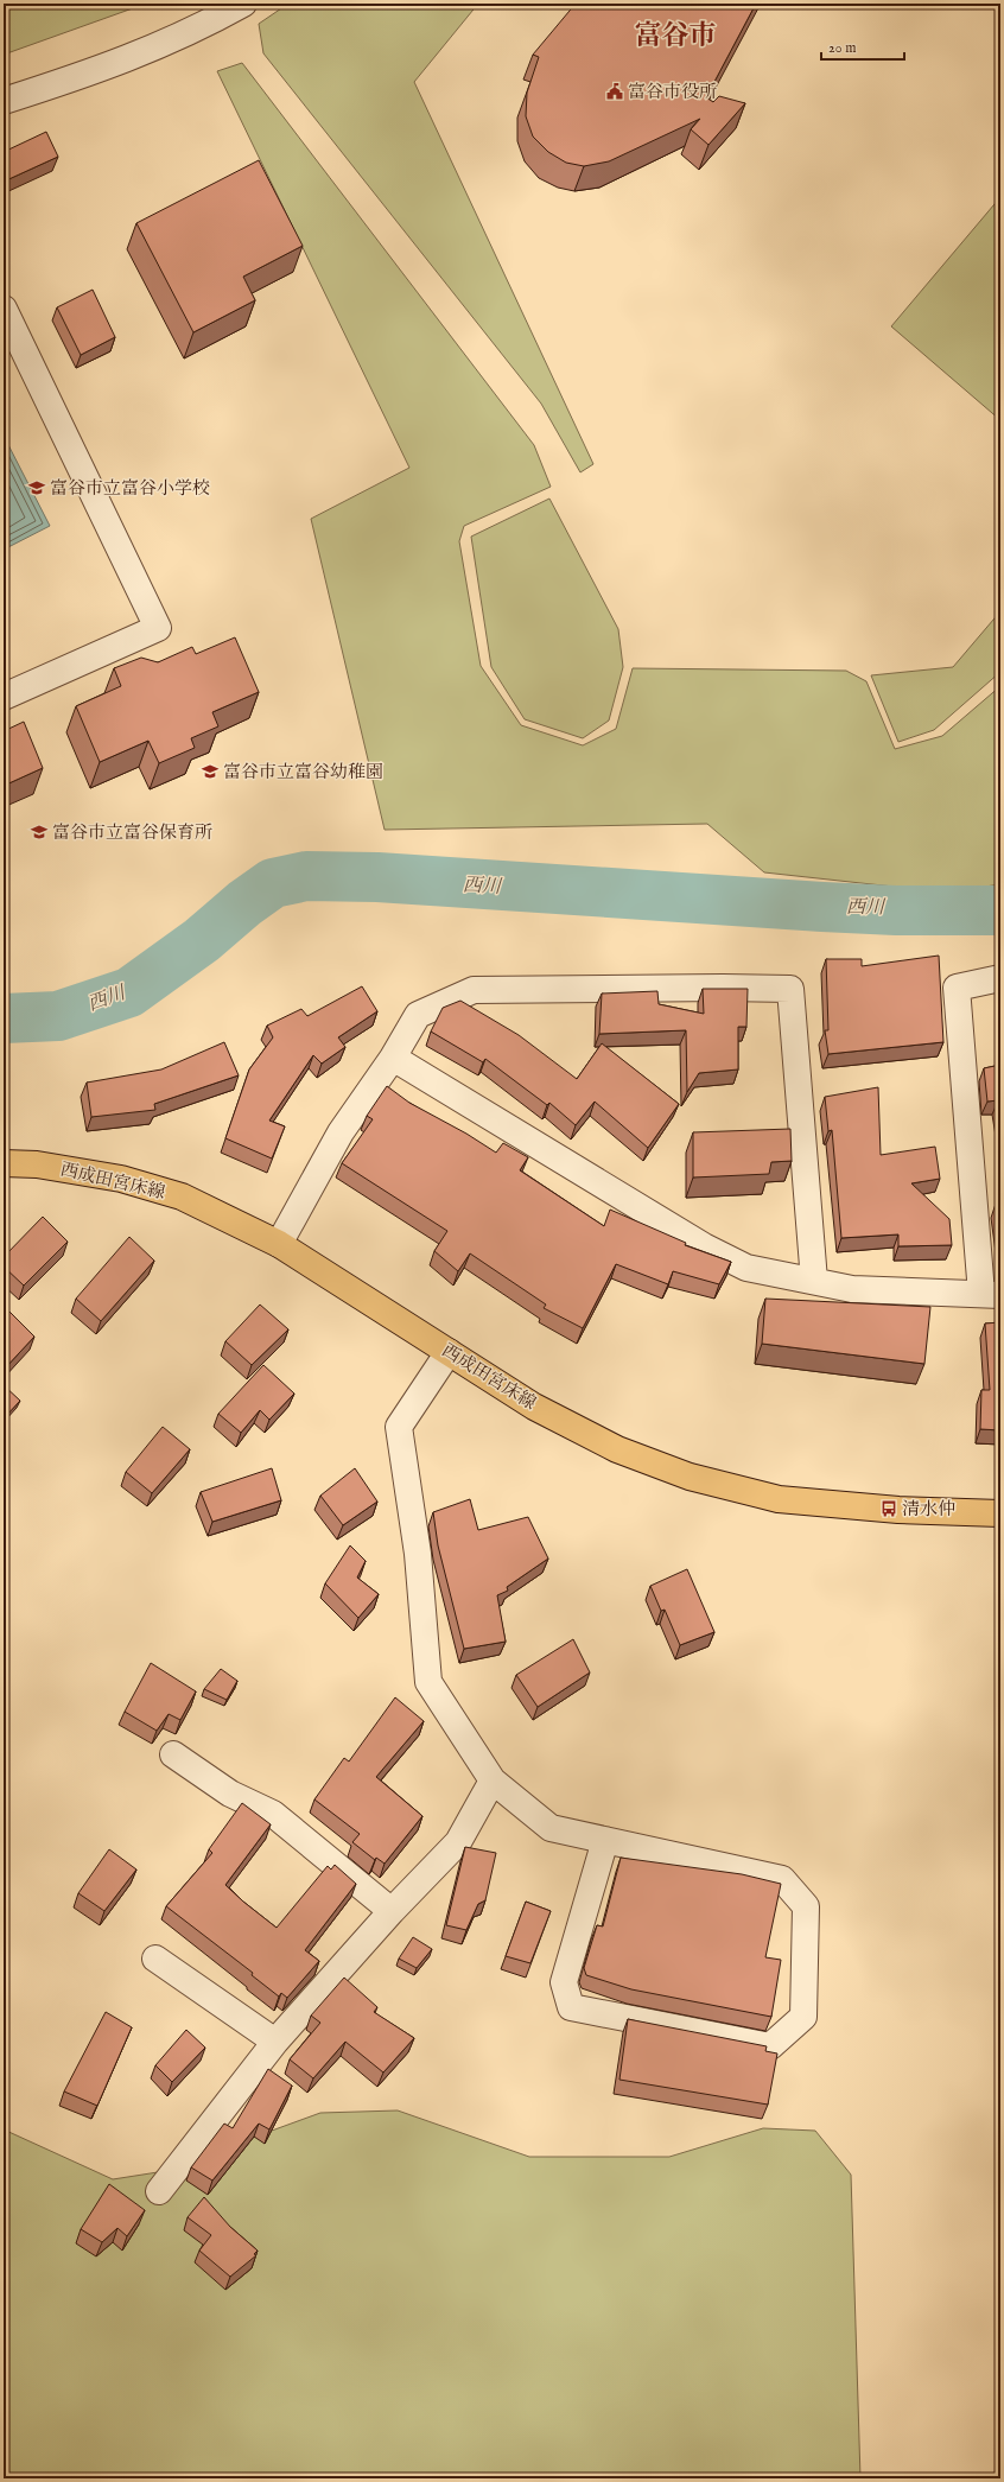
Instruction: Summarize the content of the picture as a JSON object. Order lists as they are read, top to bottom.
{
  "streets": {
    "main road": ["西成田宮床線"]
  },
  "districts": ["富谷市"],
  "water": ["西川"],
  "places": {
    "public building": ["富谷市役所"],
    "school or university": ["富谷市立富谷小学校", "富谷市立富谷幼稚園", "富谷市立富谷保育所"],
    "bus stop": ["清水仲"]
  },
  "scale_bar": "20 m"
}
